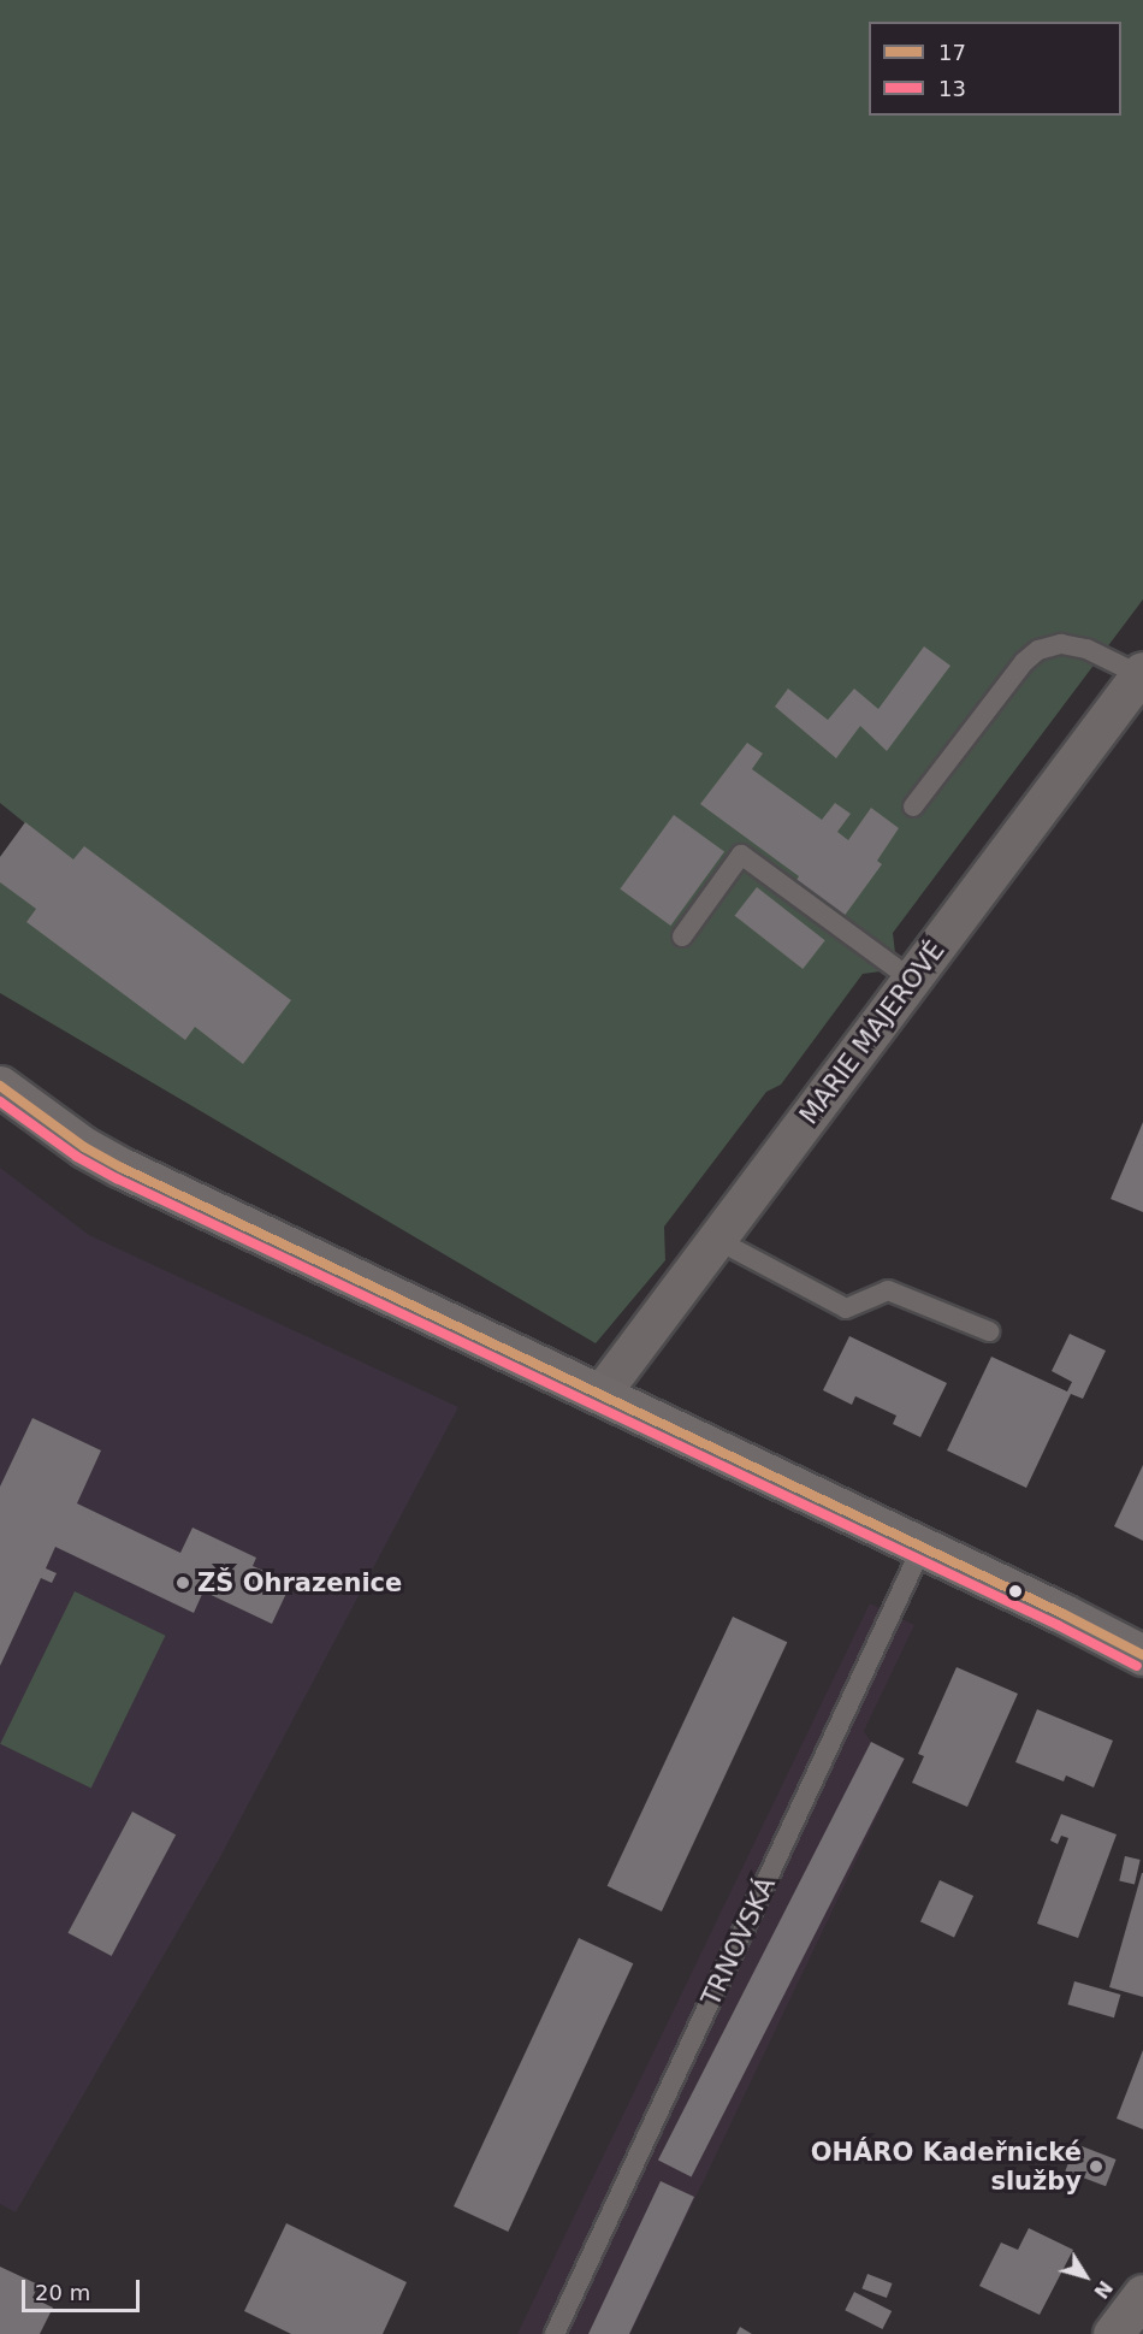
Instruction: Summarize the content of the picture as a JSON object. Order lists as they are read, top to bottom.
{
  "streets": {
    "street": ["MARIE MAJEROVÉ"],
    "lane": ["TRNOVSKÁ"]
  },
  "places": ["ZŠ Ohrazenice", "OHÁRO Kadeřnické služby"],
  "lines": ["transit line 17", "transit line 13"],
  "legend": ["17", "13"],
  "scale_bar": "20 m",
  "north": "bottom right"
}
